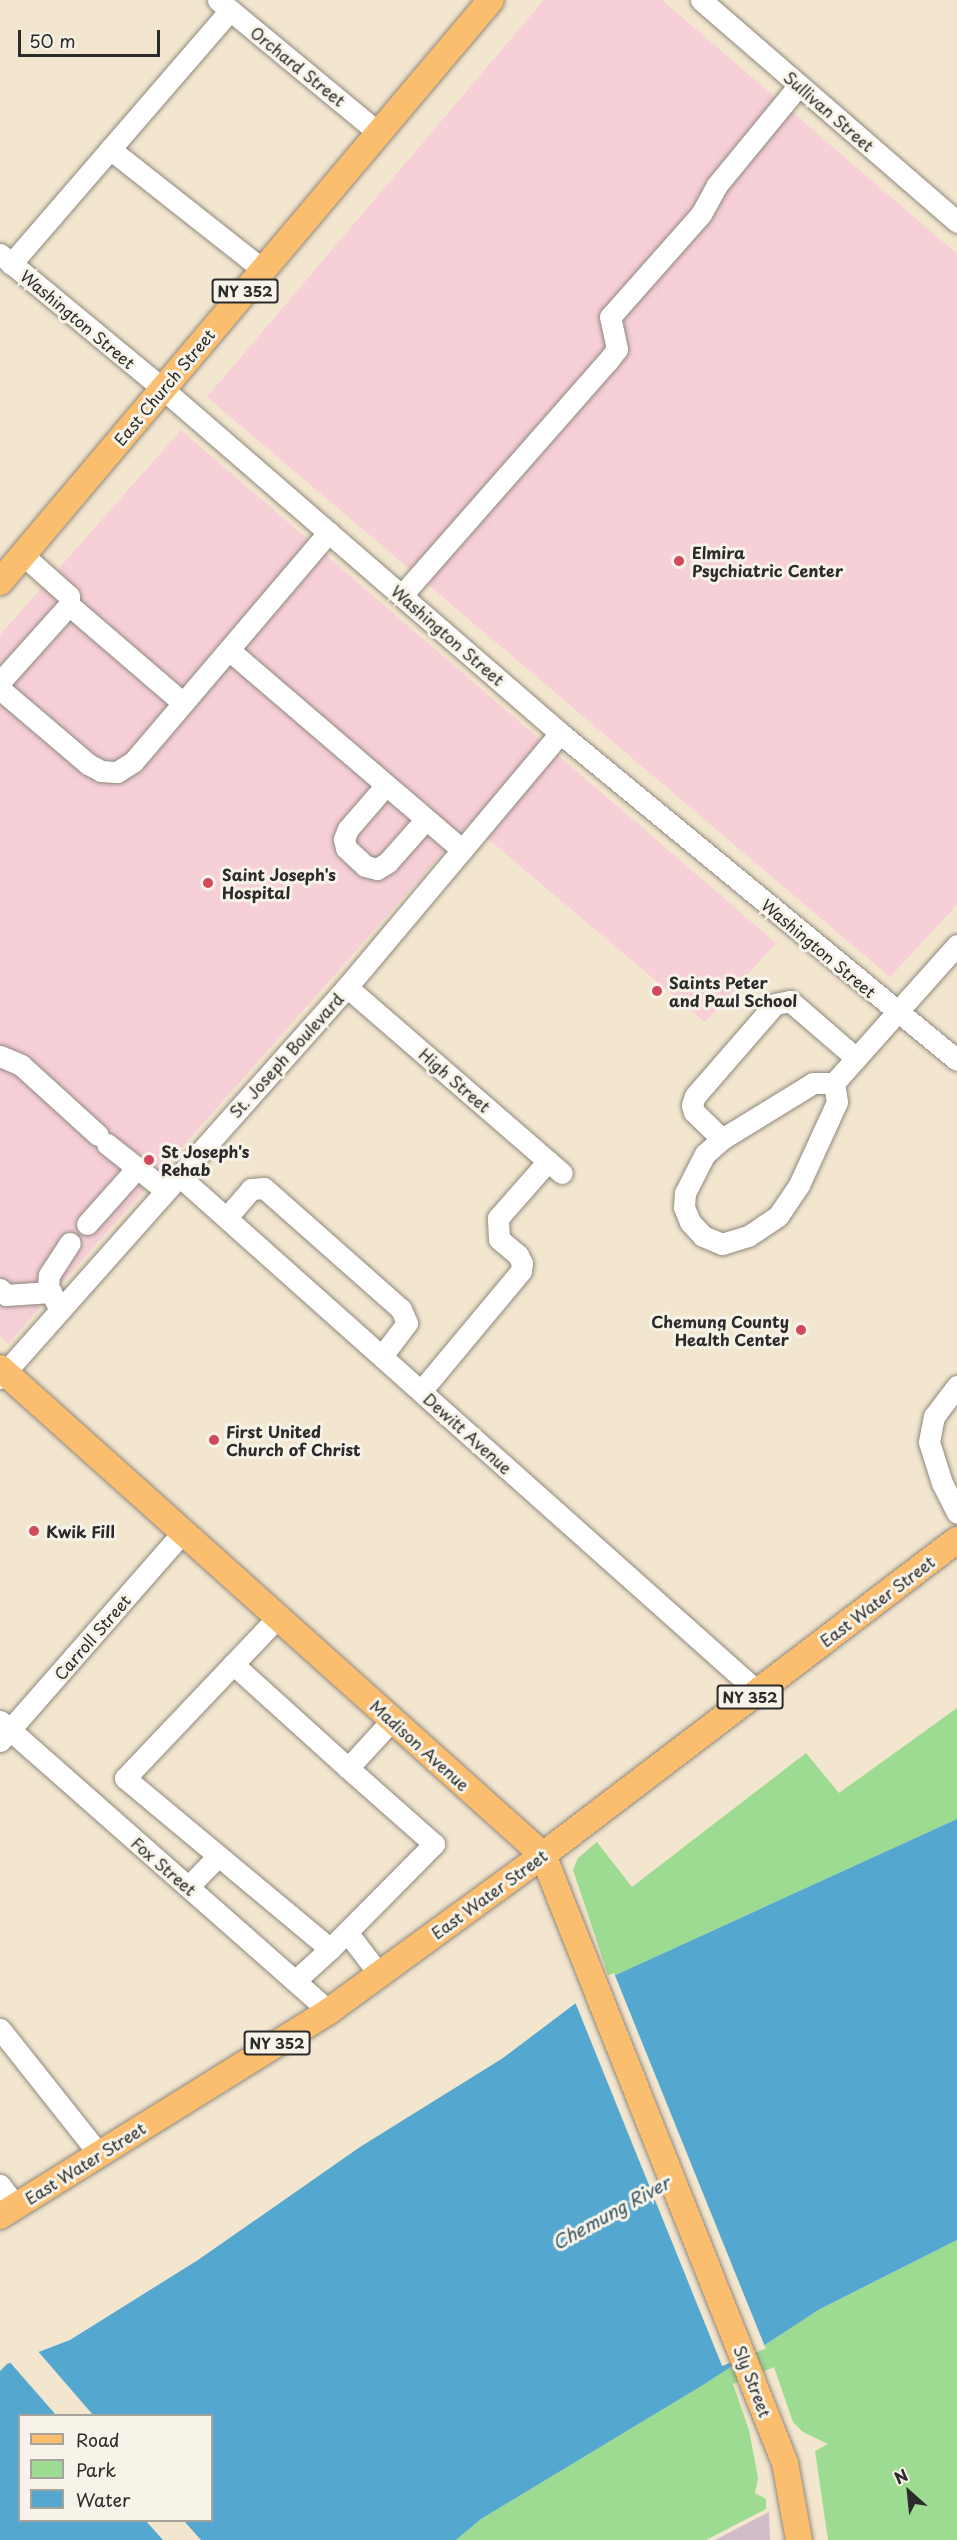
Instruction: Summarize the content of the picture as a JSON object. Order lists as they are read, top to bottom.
{
  "streets": {
    "main road": [
      "NY 352",
      "East Church Street",
      "East Water Street",
      "Madison Avenue",
      "Sly Street"
    ],
    "street": [
      "Orchard Street",
      "Sullivan Street",
      "Washington Street",
      "St. Joseph Boulevard",
      "High Street",
      "Dewitt Avenue",
      "Carroll Street",
      "Fox Street"
    ]
  },
  "crossings": [
    ["Orchard Street", "East Church Street"],
    ["Washington Street", "East Church Street"],
    ["Washington Street", "St. Joseph Boulevard"],
    ["St. Joseph Boulevard", "High Street"],
    ["St. Joseph Boulevard", "Dewitt Avenue"],
    ["St. Joseph Boulevard", "Madison Avenue"],
    ["High Street", "Dewitt Avenue"],
    ["Dewitt Avenue", "East Water Street"],
    ["East Water Street", "Madison Avenue"],
    ["East Water Street", "Fox Street"],
    ["Carroll Street", "Madison Avenue"],
    ["Carroll Street", "Fox Street"],
    ["Madison Avenue", "Sly Street"]
  ],
  "water": ["Chemung River"],
  "places": [
    "Elmira Psychiatric Center",
    "Saint Joseph's Hospital",
    "Saints Peter and Paul School",
    "St Joseph's Rehab",
    "Chemung County Health Center",
    "First United Church of Christ",
    "Kwik Fill"
  ],
  "legend": ["Road", "Park", "Water"],
  "scale_bar": "50 m",
  "north": "top left"
}
